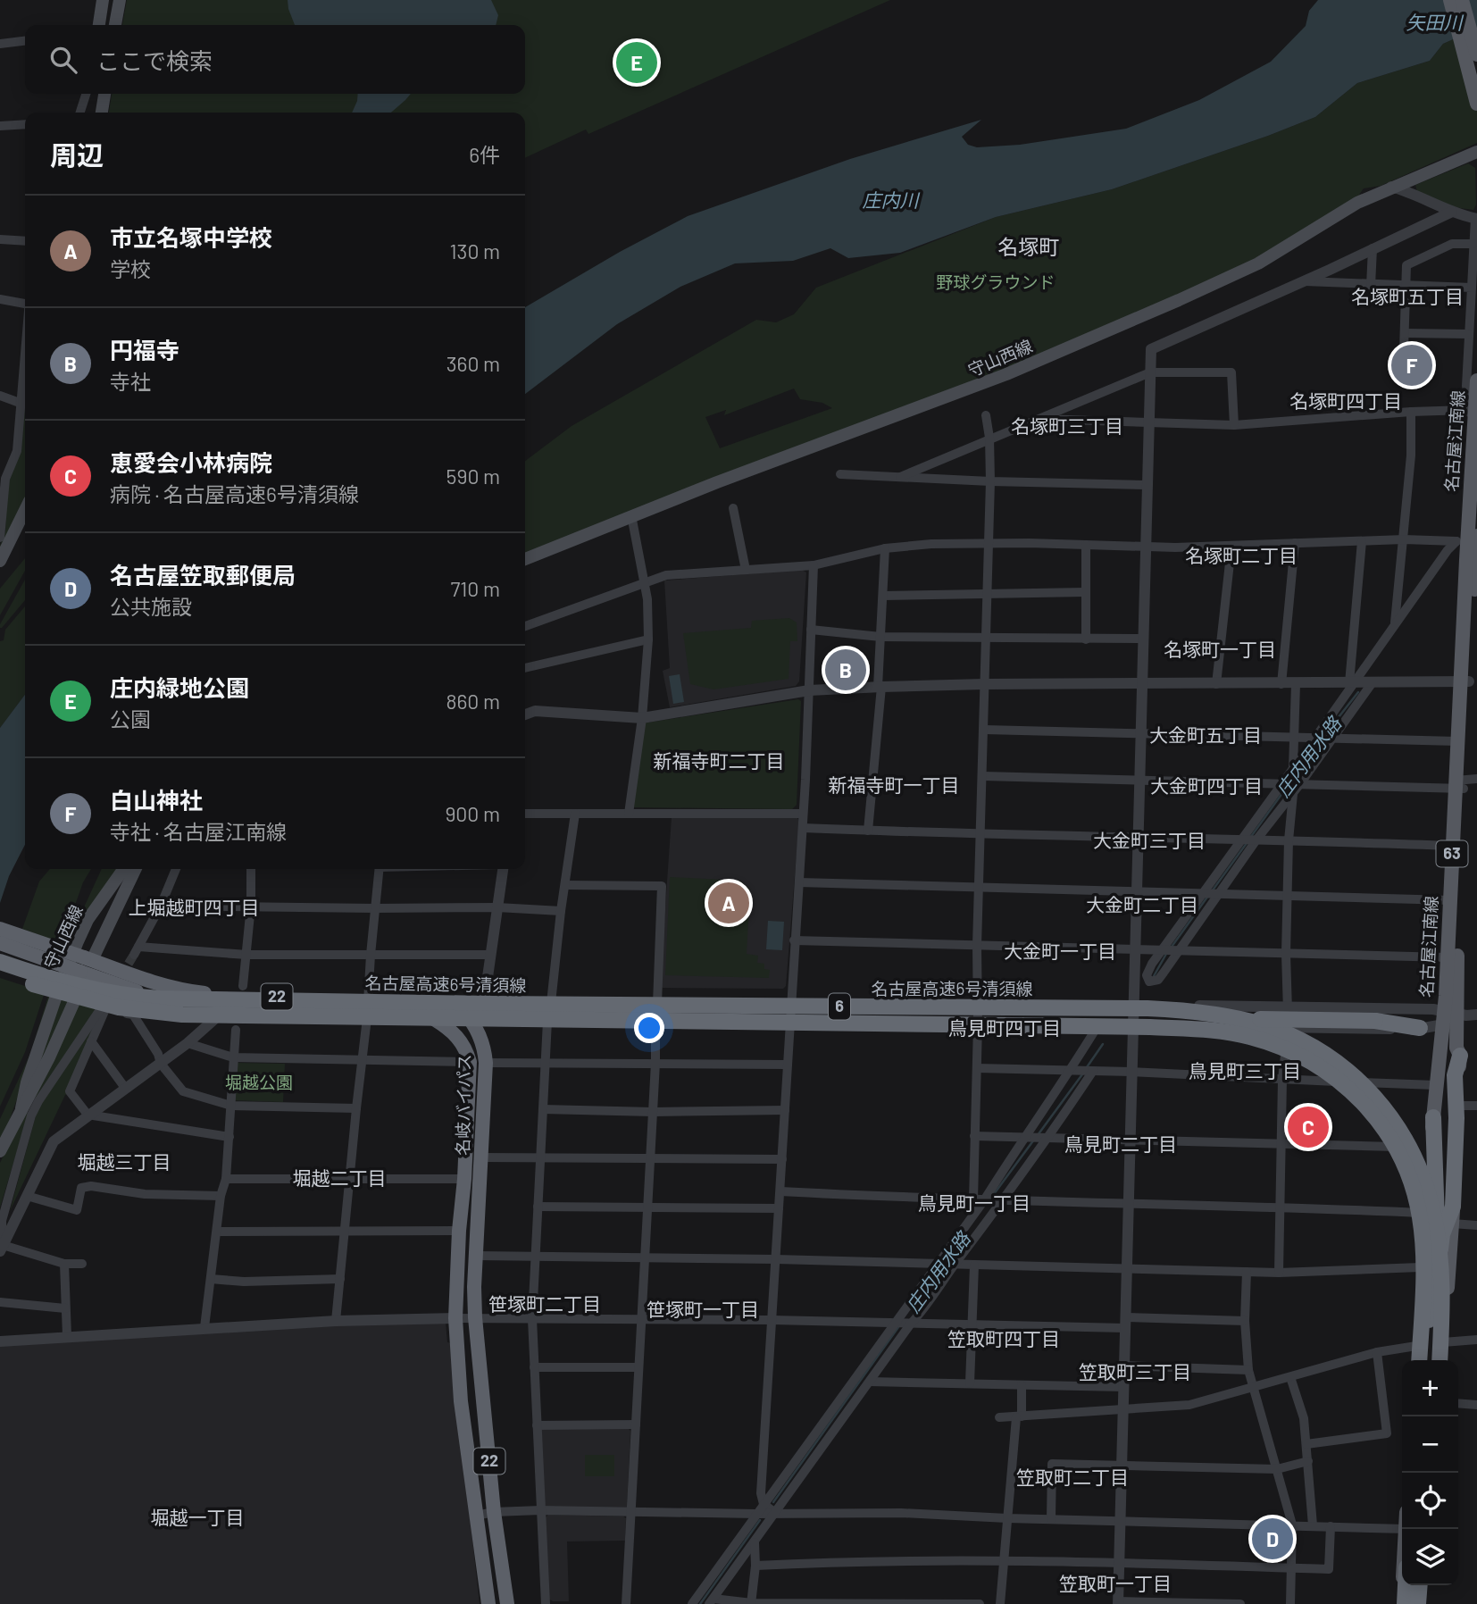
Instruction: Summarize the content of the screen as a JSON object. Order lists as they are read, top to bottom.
{
  "streets": {
    "highway": [
      "名古屋高速6号清須線",
      "22",
      "6",
      "名岐バイパス"
    ],
    "main road": ["守山西線", "名古屋江南線", "63"]
  },
  "crossings": [
    ["名古屋高速6号清須線", "22"],
    ["22", "名岐バイパス"]
  ],
  "districts": [
    "名塚町",
    "名塚町五丁目",
    "名塚町四丁目",
    "名塚町三丁目",
    "名塚町二丁目",
    "名塚町一丁目",
    "大金町五丁目",
    "新福寺町二丁目",
    "新福寺町一丁目",
    "大金町四丁目",
    "大金町三丁目",
    "大金町二丁目",
    "上堀越町四丁目",
    "大金町一丁目",
    "鳥見町四丁目",
    "鳥見町三丁目",
    "鳥見町二丁目",
    "堀越三丁目",
    "堀越二丁目",
    "鳥見町一丁目",
    "笹塚町二丁目",
    "笹塚町一丁目",
    "笠取町四丁目",
    "笠取町三丁目",
    "笠取町二丁目",
    "堀越一丁目",
    "笠取町一丁目"
  ],
  "water": ["矢田川", "庄内川", "庄内用水路"],
  "parks": ["野球グラウンド", "堀越公園"],
  "page": {
    "search": "ここで検索",
    "pins": [
      "E",
      "F",
      "B",
      "A",
      "C",
      "D"
    ],
    "heading": ["周辺", "6件"],
    "list": [
      {
        "mark": "A",
        "name": "市立名塚中学校",
        "note": "学校",
        "value": "130 m"
      },
      {
        "mark": "B",
        "name": "円福寺",
        "note": "寺社",
        "value": "360 m"
      },
      {
        "mark": "C",
        "name": "恵愛会小林病院",
        "note": "病院 · 名古屋高速6号清須線",
        "value": "590 m"
      },
      {
        "mark": "D",
        "name": "名古屋笠取郵便局",
        "note": "公共施設",
        "value": "710 m"
      },
      {
        "mark": "E",
        "name": "庄内緑地公園",
        "note": "公園",
        "value": "860 m"
      },
      {
        "mark": "F",
        "name": "白山神社",
        "note": "寺社 · 名古屋江南線",
        "value": "900 m"
      }
    ],
    "map_buttons": ["+", "−"]
  }
}
